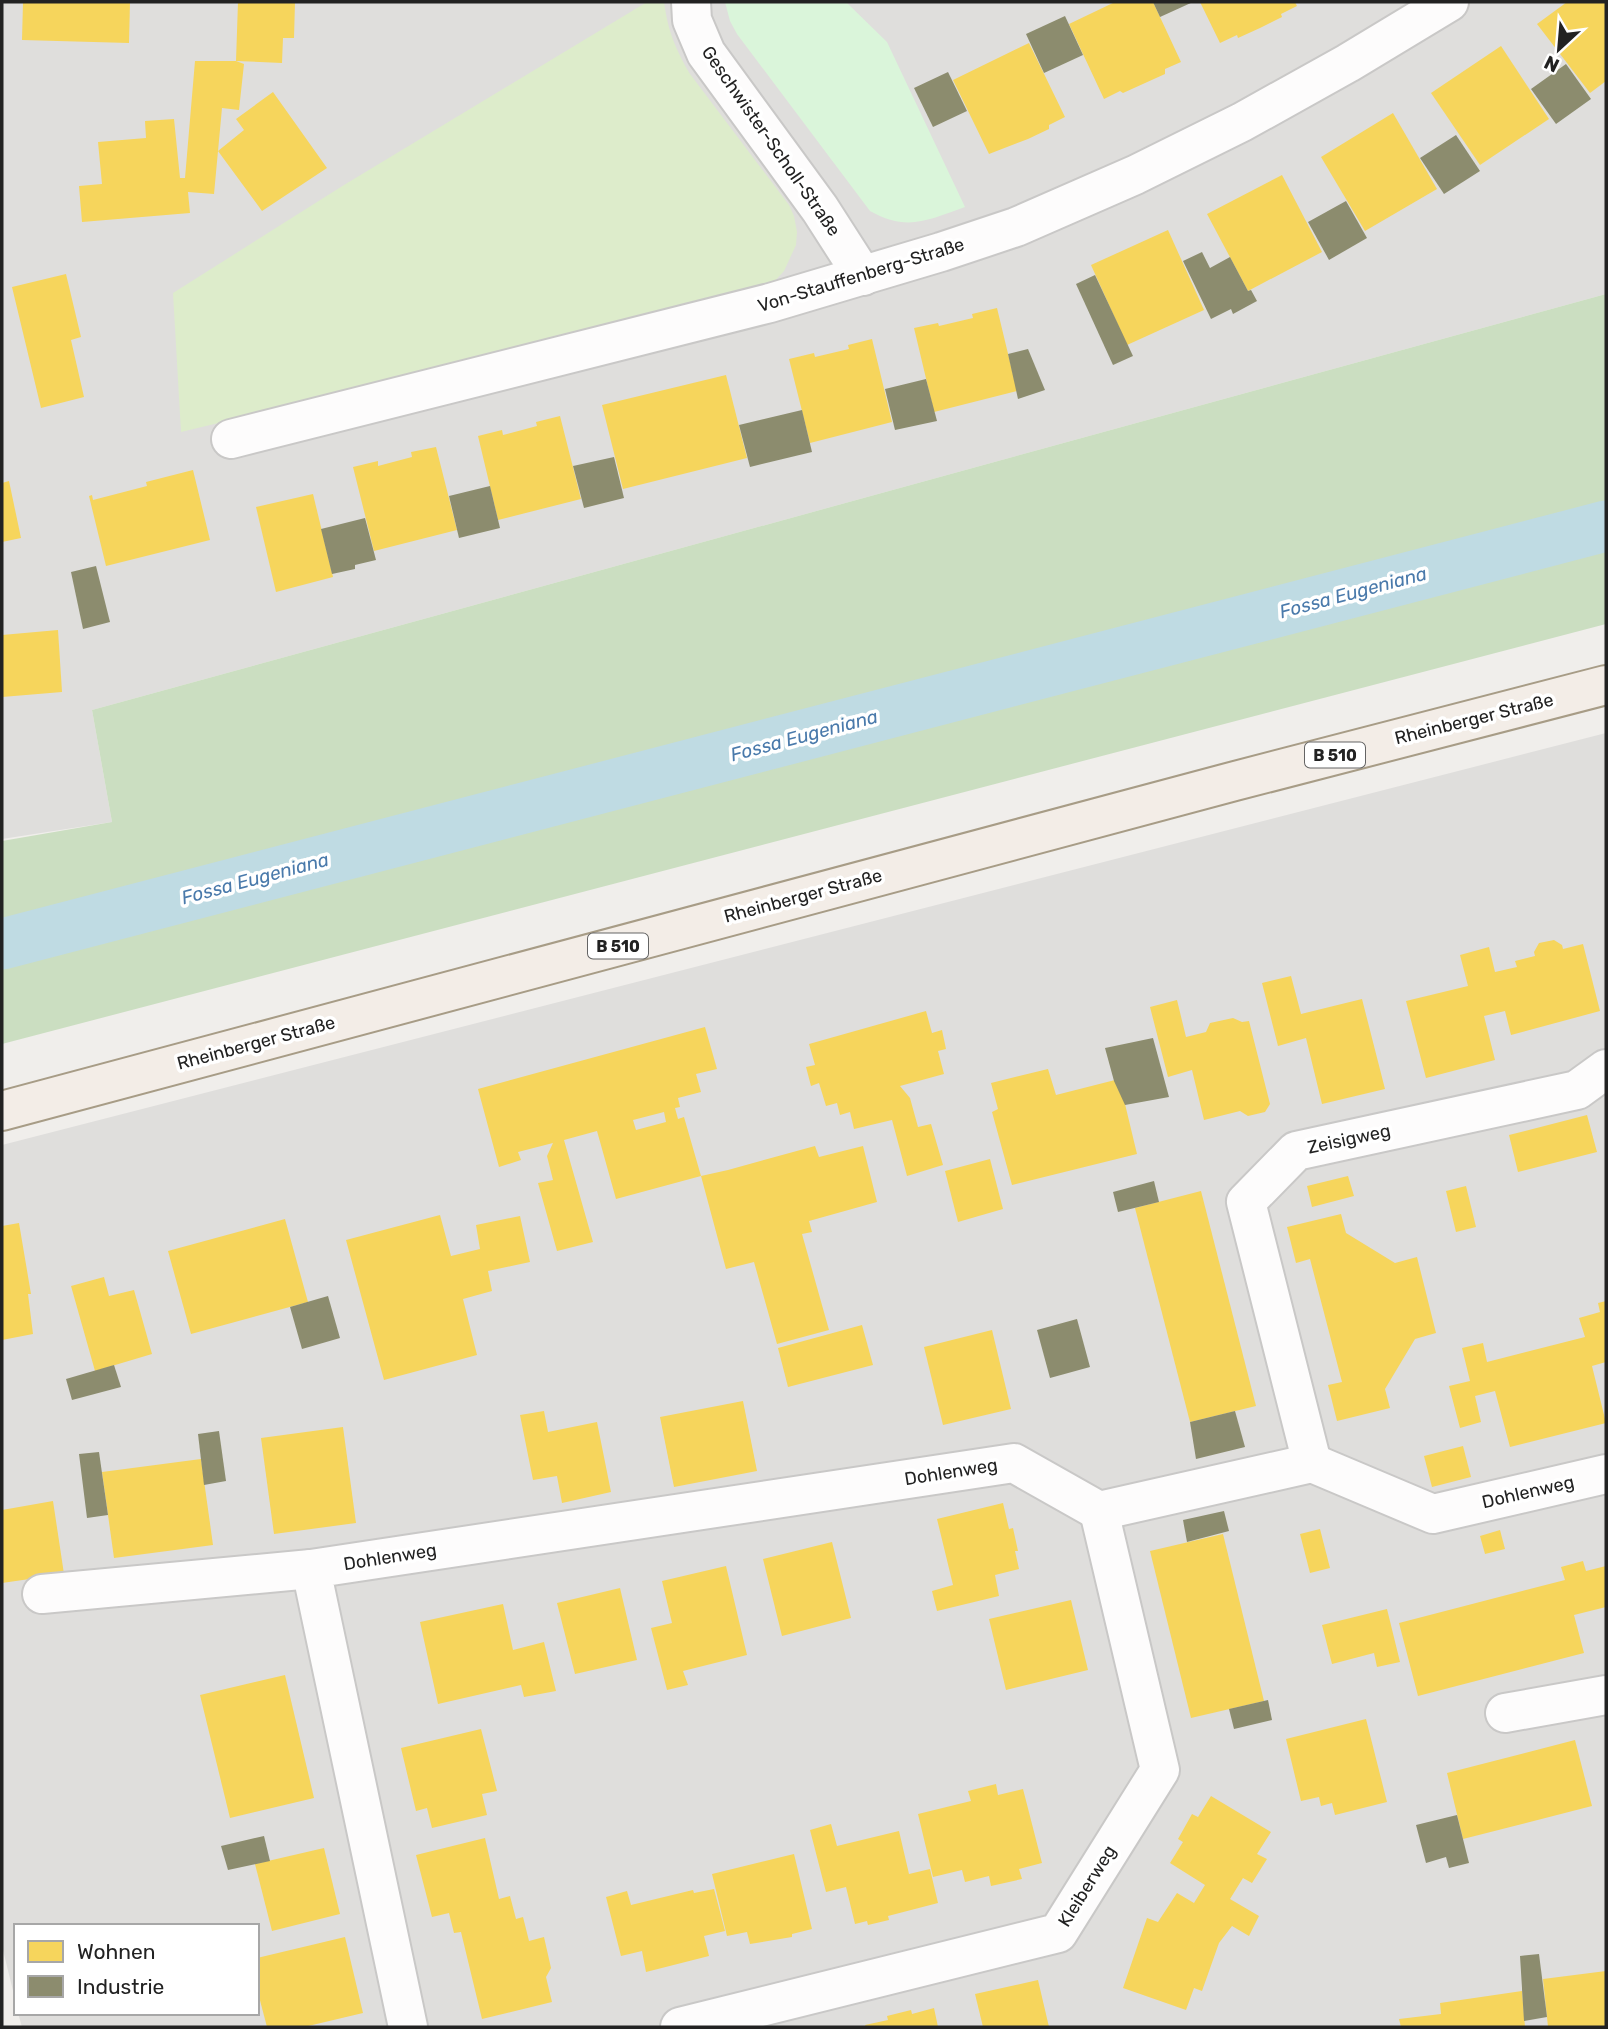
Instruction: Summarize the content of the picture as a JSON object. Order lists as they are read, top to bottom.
{
  "streets": {
    "main road": ["Rheinberger Straße", "B 510"],
    "street": [
      "Geschwister-Scholl-Straße",
      "Von-Stauffenberg-Straße",
      "Zeisigweg",
      "Dohlenweg",
      "Kleiberweg"
    ]
  },
  "crossings": [
    ["Geschwister-Scholl-Straße", "Von-Stauffenberg-Straße"],
    ["Zeisigweg", "Dohlenweg"],
    ["Dohlenweg", "Kleiberweg"]
  ],
  "water": ["Fossa Eugeniana"],
  "legend": ["Wohnen", "Industrie"],
  "north": "bottom left"
}
